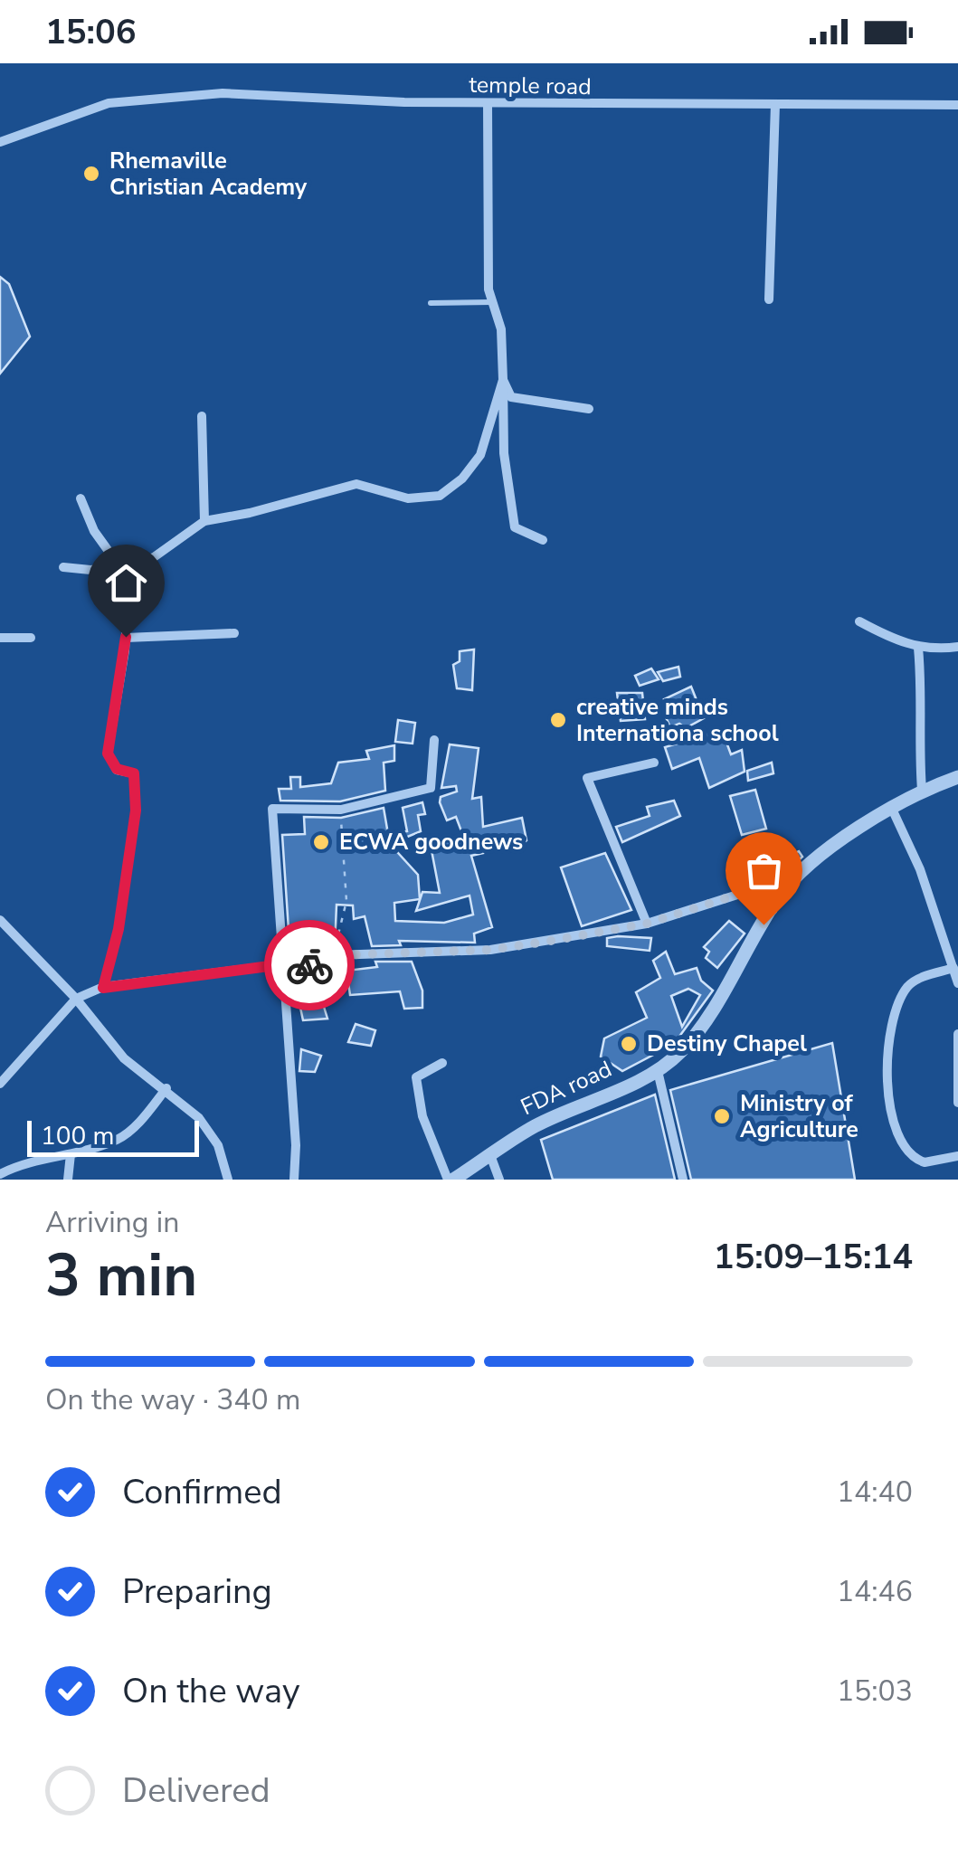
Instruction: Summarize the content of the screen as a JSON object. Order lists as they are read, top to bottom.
{
  "streets": {
    "street": ["temple road", "FDA road"]
  },
  "places": [
    "Rhemaville Christian Academy",
    "creative minds Internationa school",
    "ECWA goodnews",
    "Destiny Chapel",
    "Ministry of Agriculture"
  ],
  "scale_bar": "100 m",
  "page": {
    "status": "15:06",
    "scale": "100 m",
    "heading": ["3 min", "Arriving in", "15:09–15:14"],
    "bar": "On the way · 340 m",
    "list": [
      ["Confirmed", "14:40"],
      ["Preparing", "14:46"],
      ["On the way", "15:03"],
      "Delivered"
    ]
  }
}
